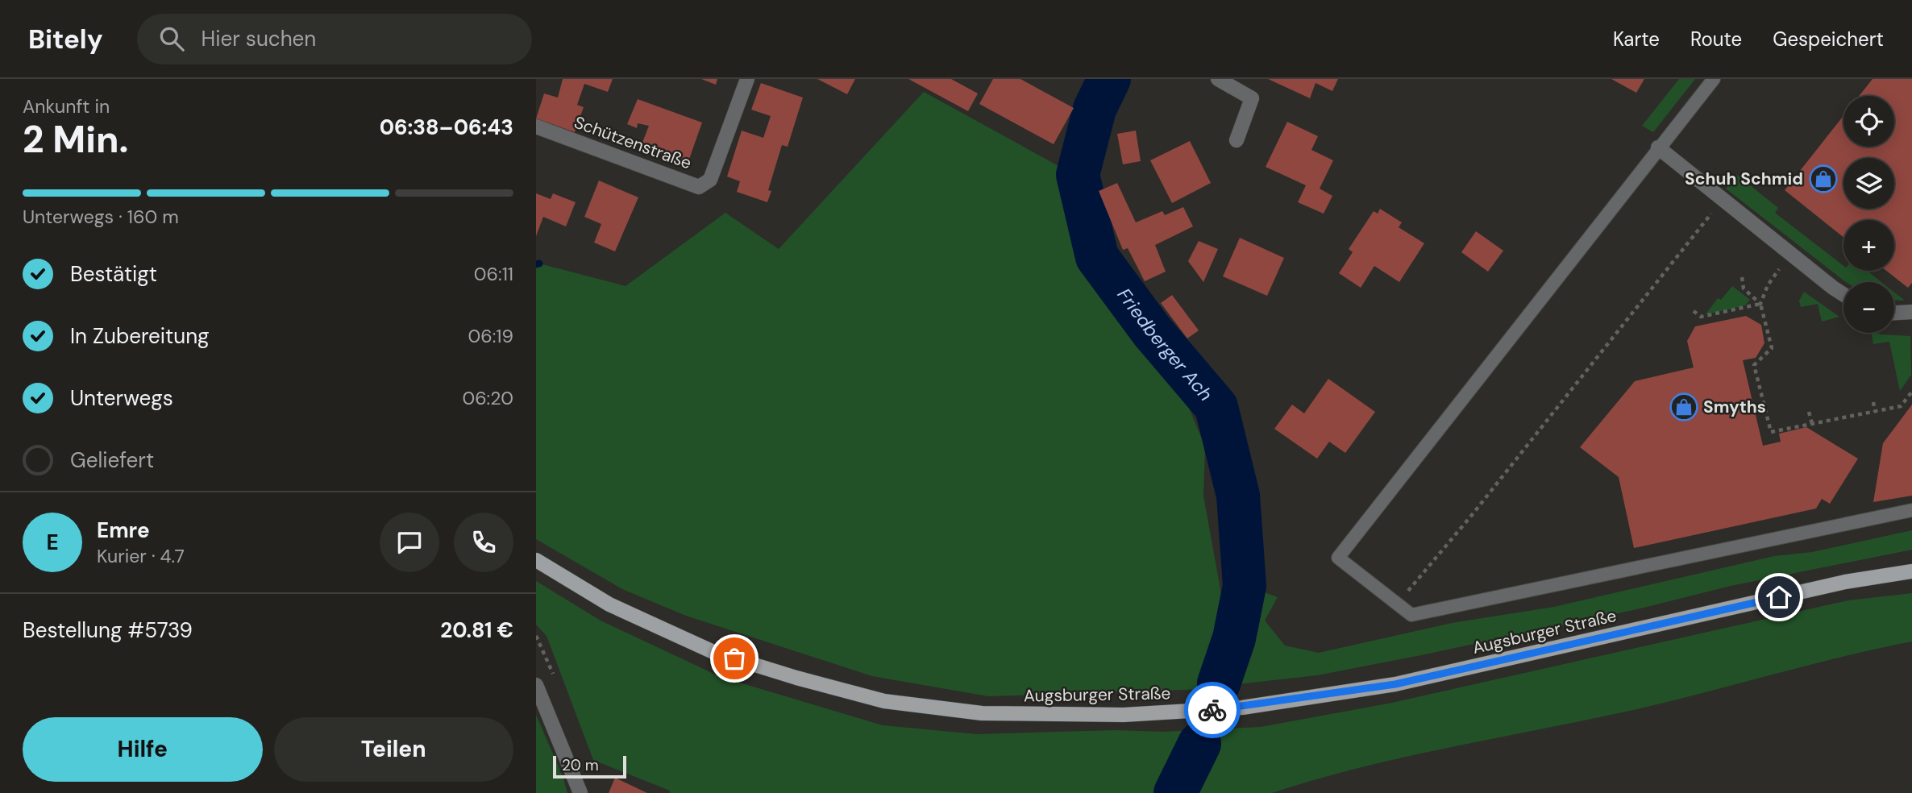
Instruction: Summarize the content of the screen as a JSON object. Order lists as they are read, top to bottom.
{
  "streets": {
    "main road": ["Augsburger Straße"],
    "street": ["Schützenstraße"]
  },
  "water": ["Friedberger Ach"],
  "places": {
    "shop": ["Schuh Schmid", "Smyths"]
  },
  "scale_bar": "20 m",
  "page": {
    "header": "Bitely",
    "search": "Hier suchen",
    "nav": ["Karte", "Route", "Gespeichert"],
    "heading": ["2 Min.", "Ankunft in", "06:38–06:43"],
    "panel": [
      "Emre",
      "Kurier · 4.7",
      "Bestellung #5739",
      "20.81 €"
    ],
    "map_buttons": ["+", "−"],
    "bar": "Unterwegs · 160 m",
    "list": [
      ["Bestätigt", "06:11"],
      ["In Zubereitung", "06:19"],
      ["Unterwegs", "06:20"],
      "Geliefert"
    ],
    "round": "E",
    "buttons": ["Hilfe", "Teilen"],
    "scale": "20 m"
  }
}
